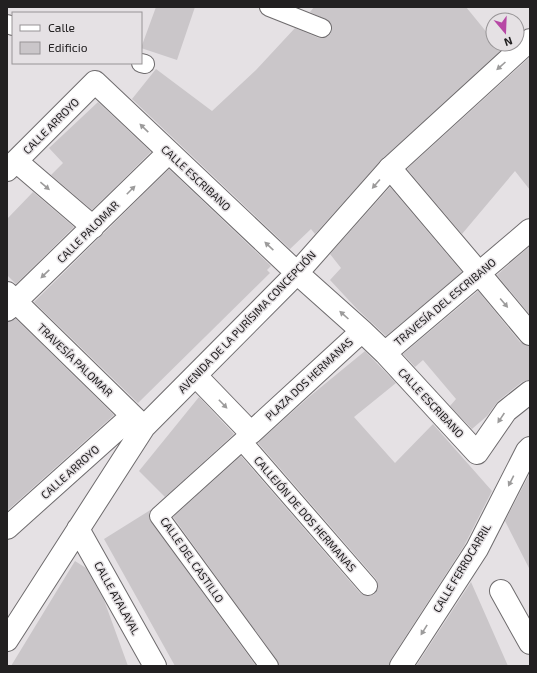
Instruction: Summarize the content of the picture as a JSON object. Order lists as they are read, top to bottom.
{
  "streets": {
    "street": [
      "CALLE ARROYO",
      "CALLE ESCRIBANO",
      "CALLE PALOMAR",
      "TRAVESÍA DEL ESCRIBANO",
      "AVENIDA DE LA PURÍSIMA CONCEPCIÓN",
      "TRAVESÍA PALOMAR",
      "PLAZA DOS HERMANAS",
      "CALLE FERROCARRIL",
      "CALLE ATALAYAL"
    ],
    "lane": ["CALLEJÓN DE DOS HERMANAS", "CALLE DEL CASTILLO"]
  },
  "crossings": [
    ["CALLE ARROYO", "CALLE ESCRIBANO"],
    ["CALLE ARROYO", "AVENIDA DE LA PURÍSIMA CONCEPCIÓN"],
    ["CALLE ARROYO", "TRAVESÍA PALOMAR"],
    ["CALLE ESCRIBANO", "CALLE PALOMAR"],
    ["CALLE ESCRIBANO", "TRAVESÍA DEL ESCRIBANO"],
    ["CALLE ESCRIBANO", "AVENIDA DE LA PURÍSIMA CONCEPCIÓN"],
    ["CALLE ESCRIBANO", "PLAZA DOS HERMANAS"],
    ["CALLE PALOMAR", "TRAVESÍA PALOMAR"],
    ["TRAVESÍA DEL ESCRIBANO", "PLAZA DOS HERMANAS"],
    ["AVENIDA DE LA PURÍSIMA CONCEPCIÓN", "TRAVESÍA PALOMAR"],
    ["AVENIDA DE LA PURÍSIMA CONCEPCIÓN", "PLAZA DOS HERMANAS"],
    ["AVENIDA DE LA PURÍSIMA CONCEPCIÓN", "CALLE ATALAYAL"],
    ["PLAZA DOS HERMANAS", "CALLEJÓN DE DOS HERMANAS"],
    ["PLAZA DOS HERMANAS", "CALLE DEL CASTILLO"],
    ["CALLEJÓN DE DOS HERMANAS", "CALLE DEL CASTILLO"]
  ],
  "one_way": ["AVENIDA DE LA PURÍSIMA CONCEPCIÓN", "CALLE FERROCARRIL"],
  "legend": ["Calle", "Edificio"],
  "north": "bottom"
}
